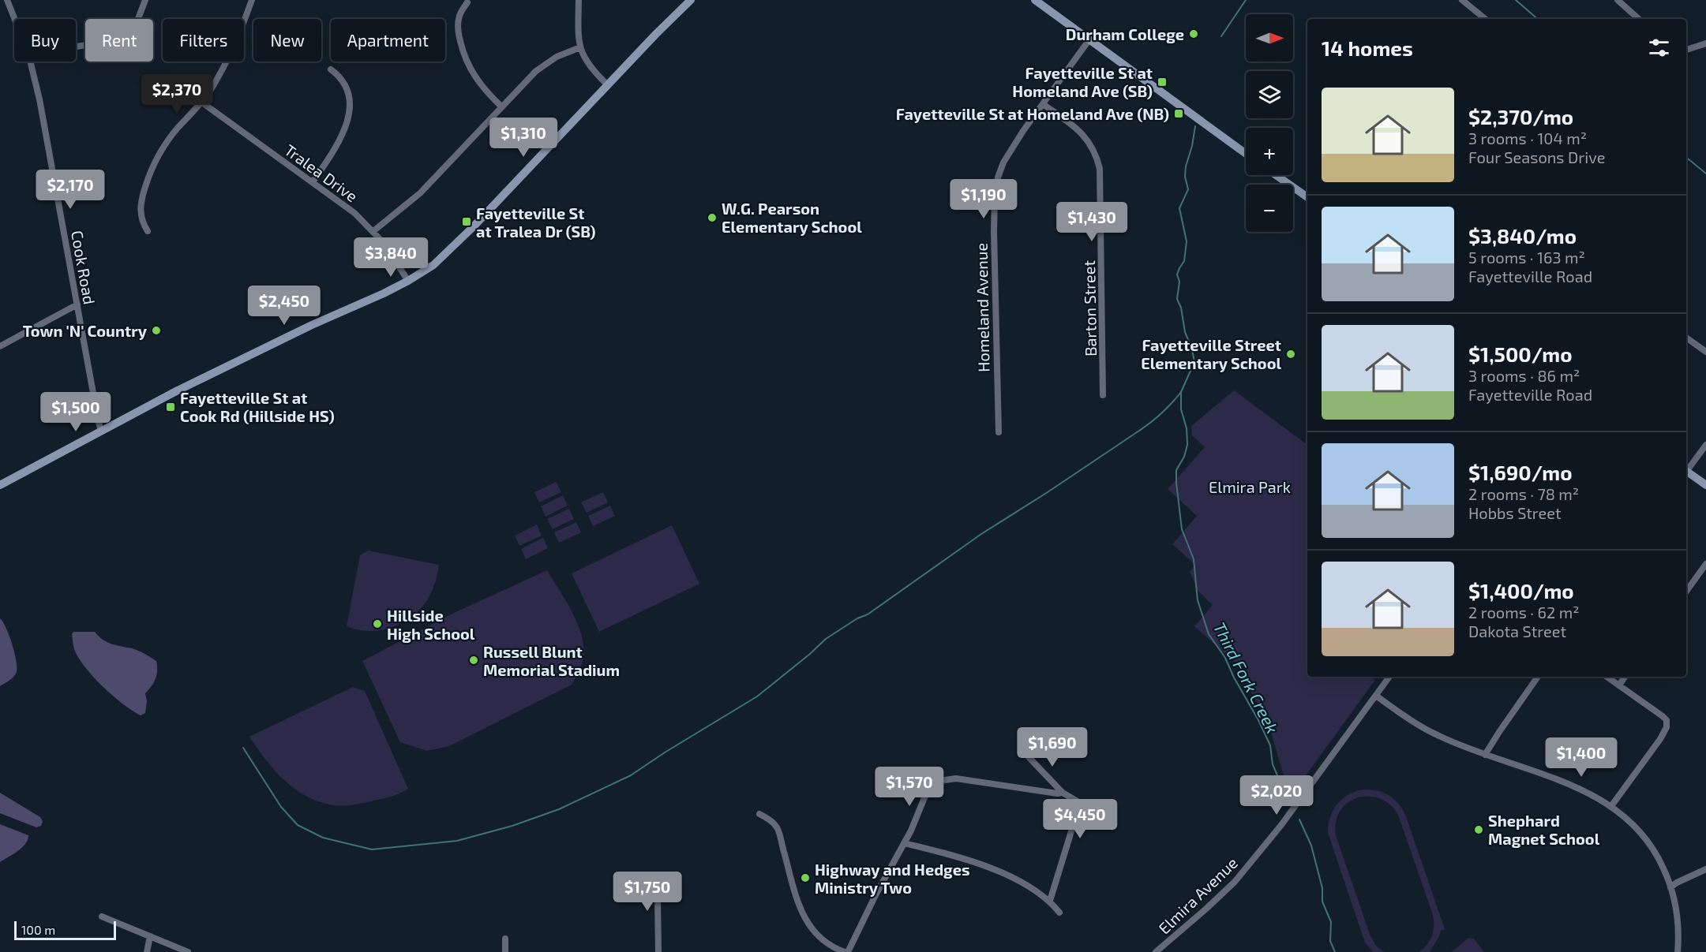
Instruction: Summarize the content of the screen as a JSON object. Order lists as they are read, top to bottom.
{
  "streets": {
    "street": [
      "Tralea Drive",
      "Cook Road",
      "Homeland Avenue",
      "Barton Street",
      "Elmira Avenue"
    ]
  },
  "crossings": [
    ["Homeland Avenue", "Barton Street"]
  ],
  "water": ["Third Fork Creek"],
  "parks": ["Elmira Park"],
  "places": {
    "other": [
      "Durham College",
      "W.G. Pearson Elementary School",
      "Town 'N' Country",
      "Fayetteville Street Elementary School",
      "Hillside High School",
      "Russell Blunt Memorial Stadium",
      "Shephard Magnet School",
      "Highway and Hedges Ministry Two"
    ],
    "transit": [
      "Fayetteville St at Homeland Ave (SB)",
      "Fayetteville St at Homeland Ave (NB)",
      "Fayetteville St at Tralea Dr (SB)",
      "Fayetteville St at Cook Rd (Hillside HS)"
    ]
  },
  "scale_bar": "100 m",
  "north": "right",
  "page": {
    "map_buttons": ["+", "−"],
    "chip": [
      "Buy",
      "Rent",
      "Filters",
      "New",
      "Apartment"
    ],
    "heading": "14 homes",
    "price": [
      "$2,370",
      "$1,310",
      "$2,170",
      "$1,190",
      "$1,430",
      "$3,840",
      "$2,450",
      "$1,500",
      "$1,690",
      "$1,400",
      "$1,570",
      "$2,020",
      "$4,450",
      "$1,750"
    ],
    "list": [
      {
        "name": "$2,370/mo",
        "note": "3 rooms · 104 m² · Four Seasons Drive"
      },
      {
        "name": "$3,840/mo",
        "note": "5 rooms · 163 m² · Fayetteville Road"
      },
      {
        "name": "$1,500/mo",
        "note": "3 rooms · 86 m² · Fayetteville Road"
      },
      {
        "name": "$1,690/mo",
        "note": "2 rooms · 78 m² · Hobbs Street"
      },
      {
        "name": "$1,400/mo",
        "note": "2 rooms · 62 m² · Dakota Street"
      }
    ],
    "scale": "100 m"
  }
}
